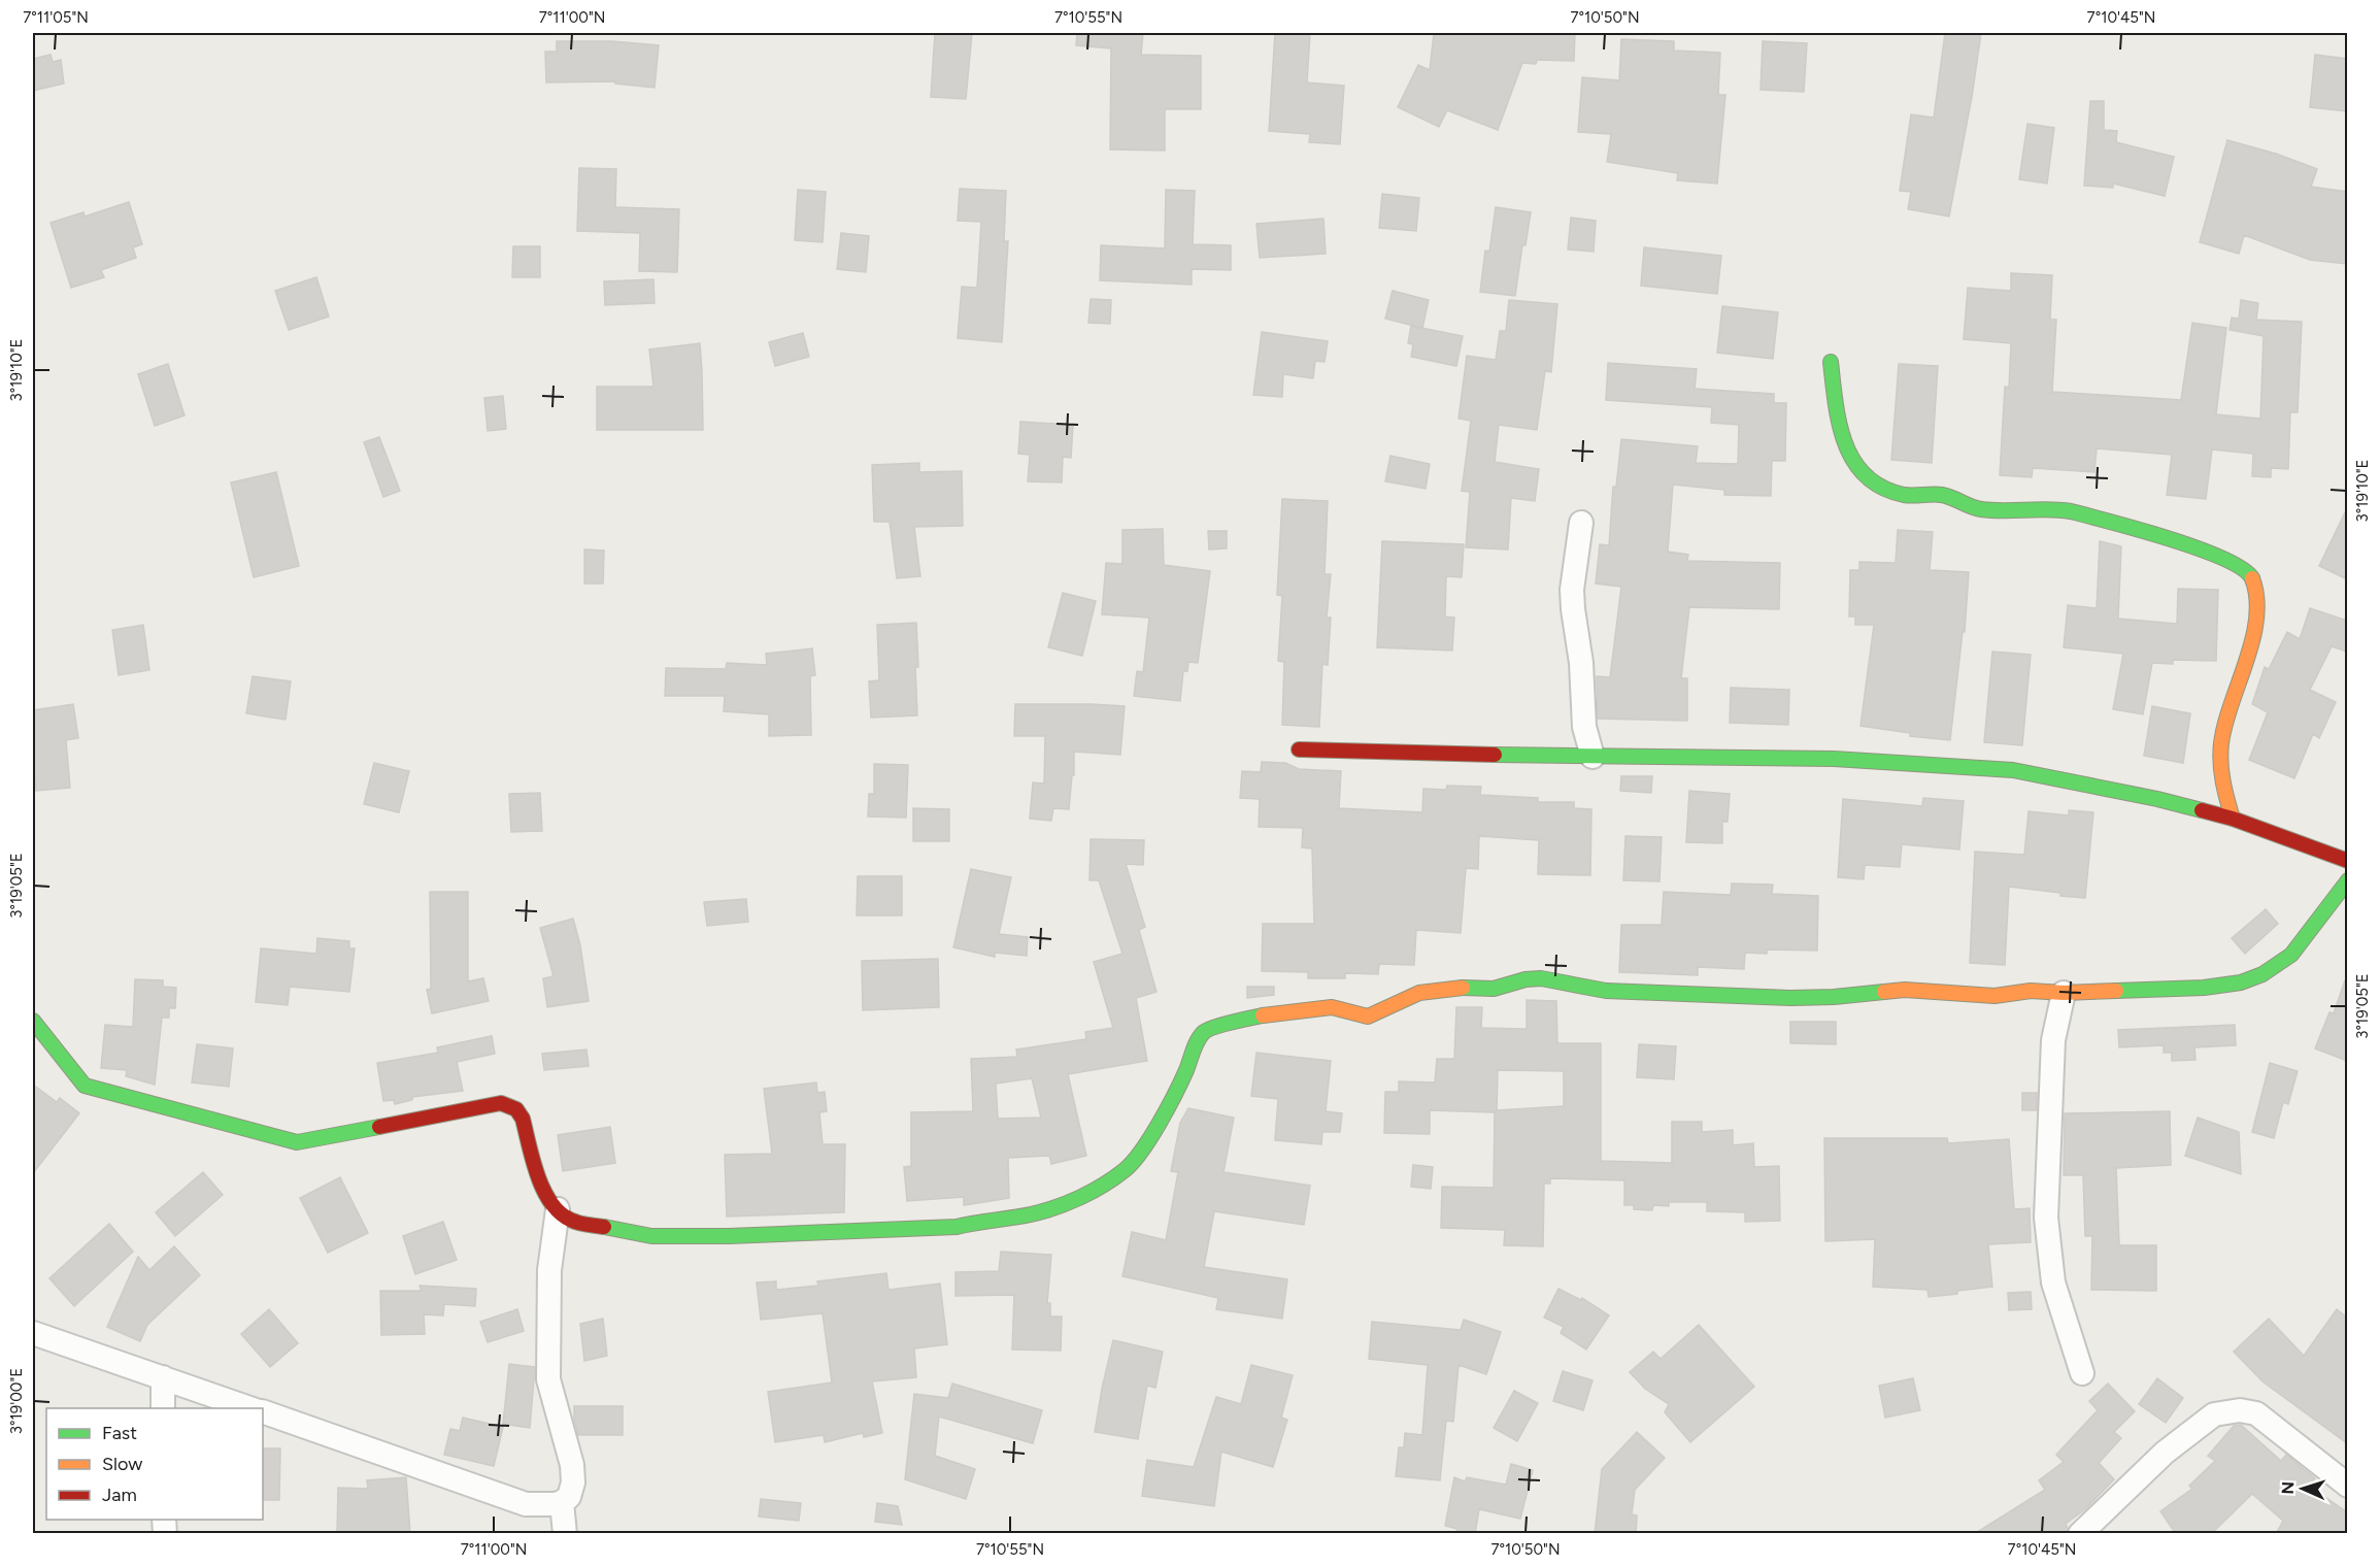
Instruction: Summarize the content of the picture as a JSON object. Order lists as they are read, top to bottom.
{
  "legend": ["Fast", "Slow", "Jam"],
  "north": "left",
  "coordinates": [
    "7°11'05\"N",
    "7°11'00\"N",
    "7°10'55\"N",
    "7°10'50\"N",
    "7°10'45\"N",
    "3°19'10\"E",
    "3°19'05\"E",
    "3°19'00\"E"
  ]
}
